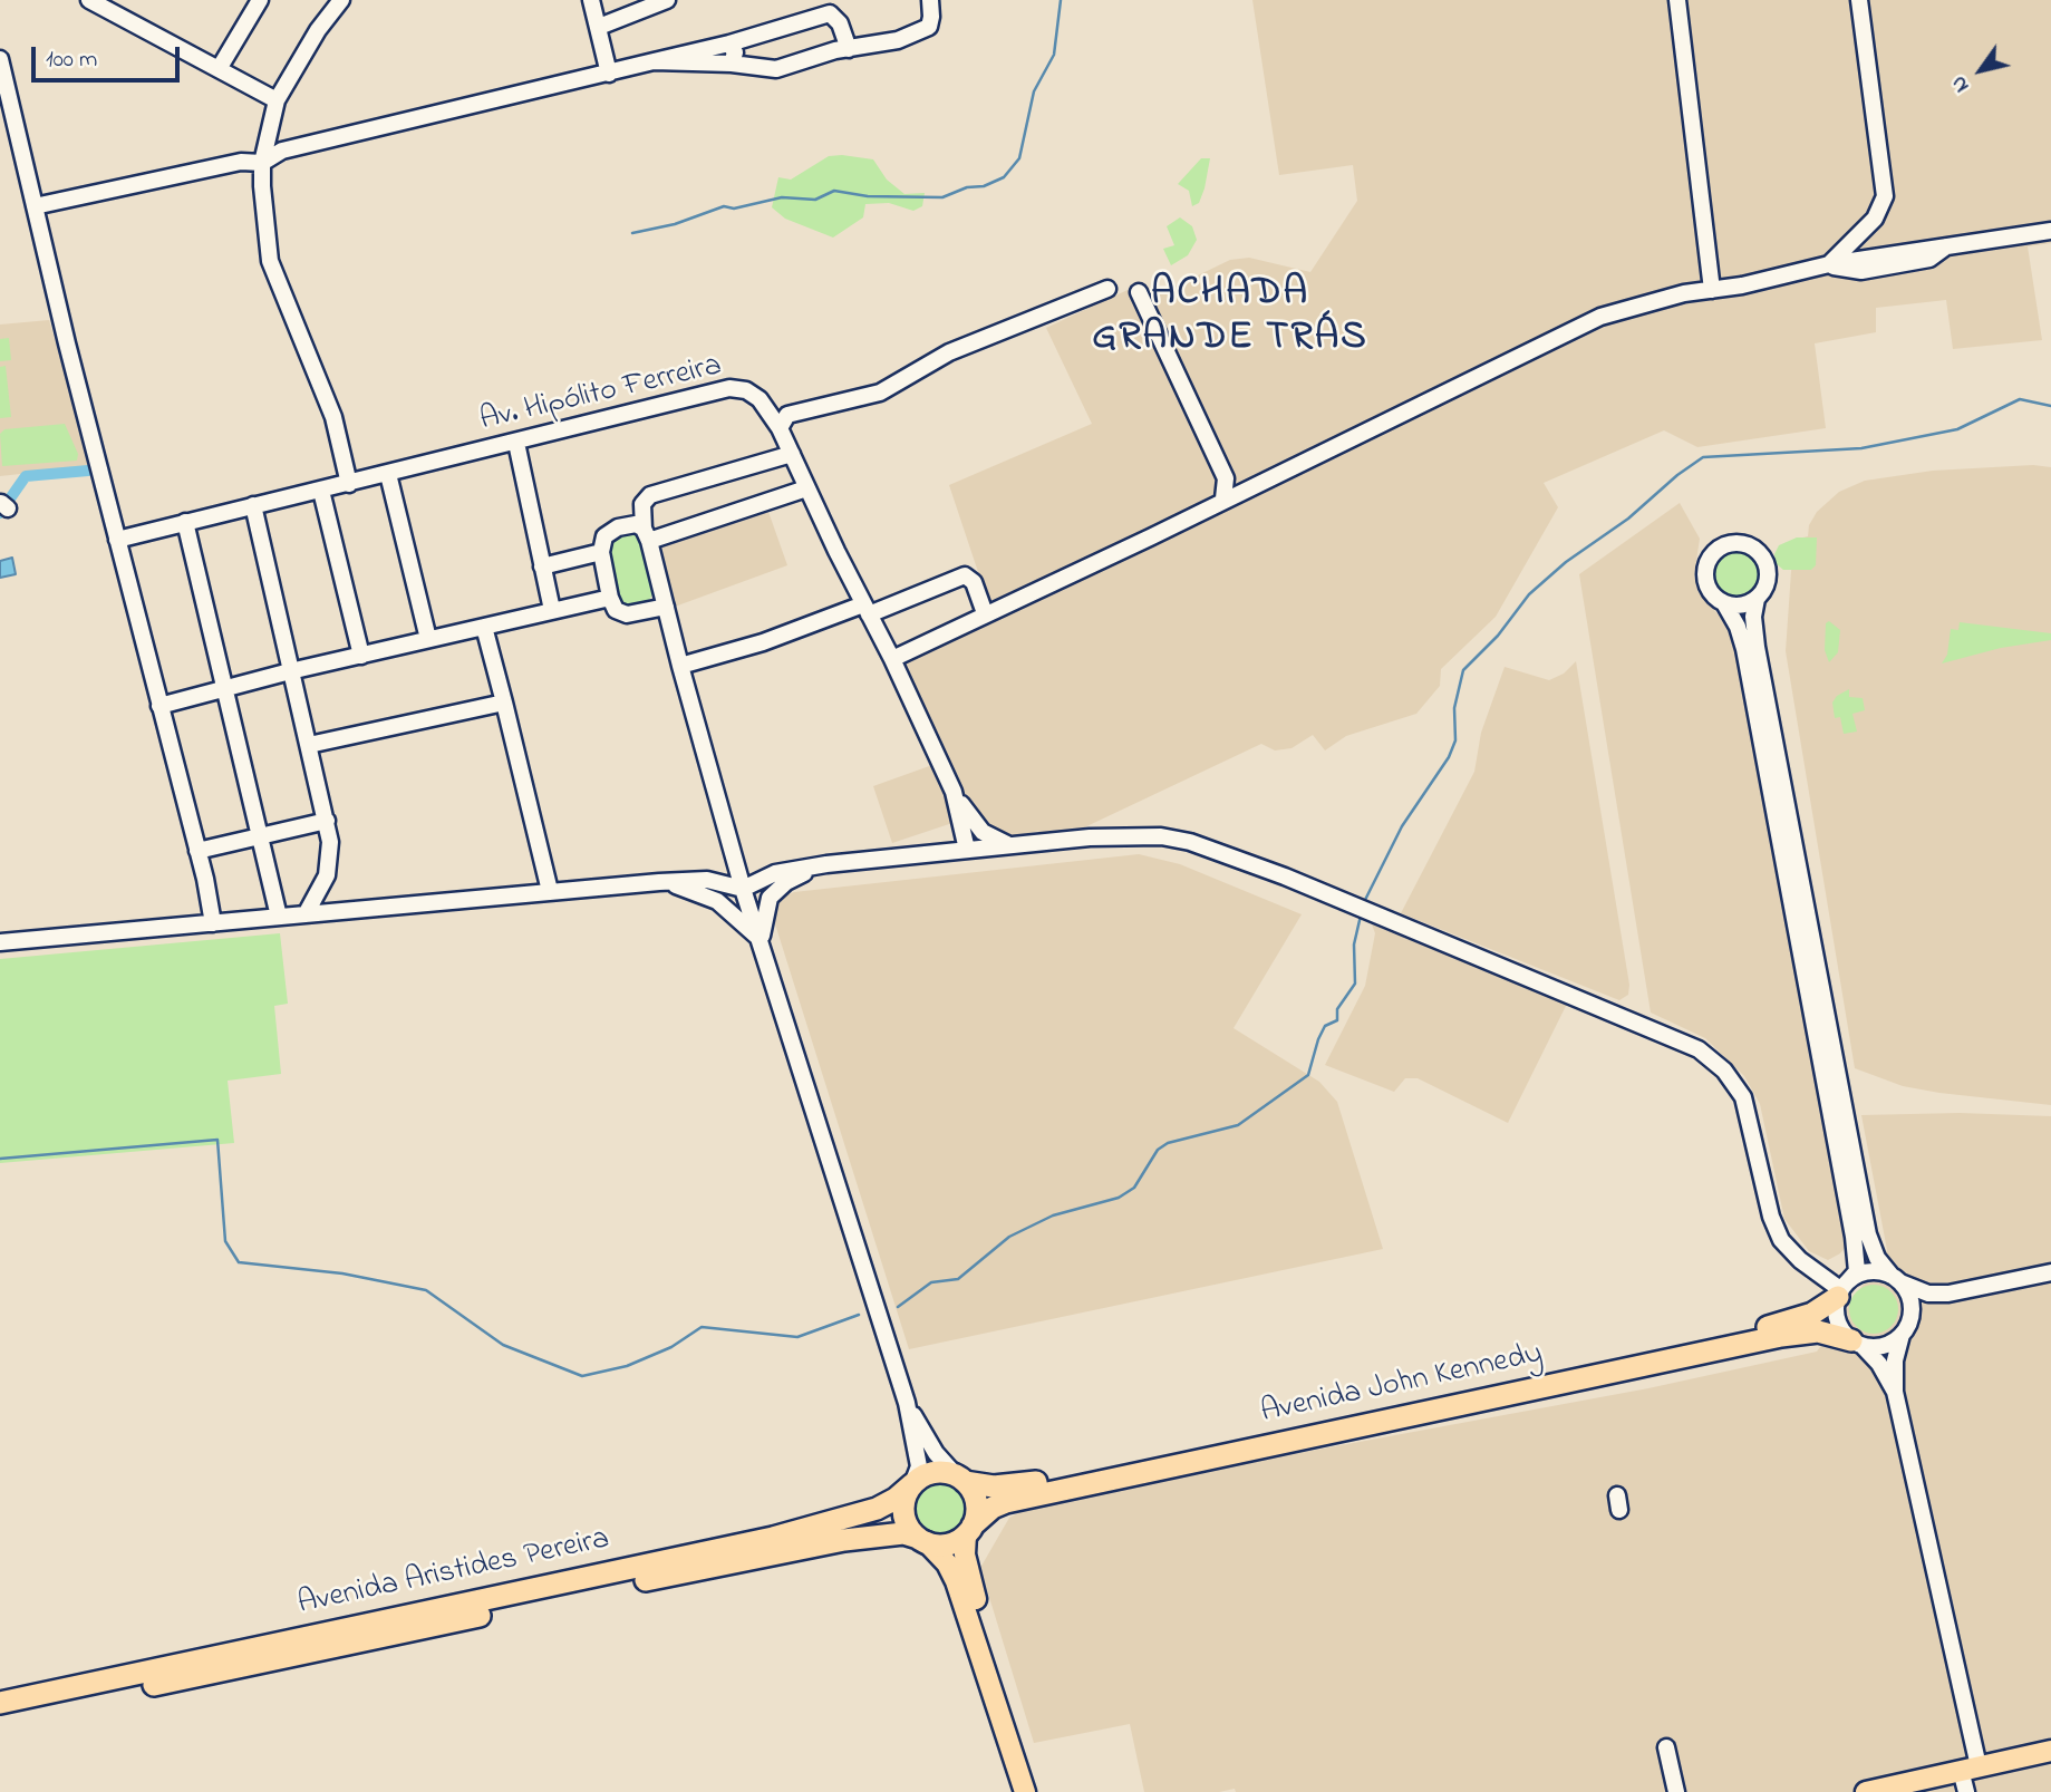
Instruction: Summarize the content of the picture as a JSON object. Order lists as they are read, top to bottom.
{
  "streets": {
    "highway": ["Avenida John Kennedy", "Avenida Aristides Pereira"],
    "street": ["Av. Hipólito Ferreira"]
  },
  "crossings": [
    ["Avenida John Kennedy", "Avenida Aristides Pereira"]
  ],
  "districts": ["ACHADA GRANDE TRÁS"],
  "scale_bar": "100 m",
  "north": "bottom left"
}
